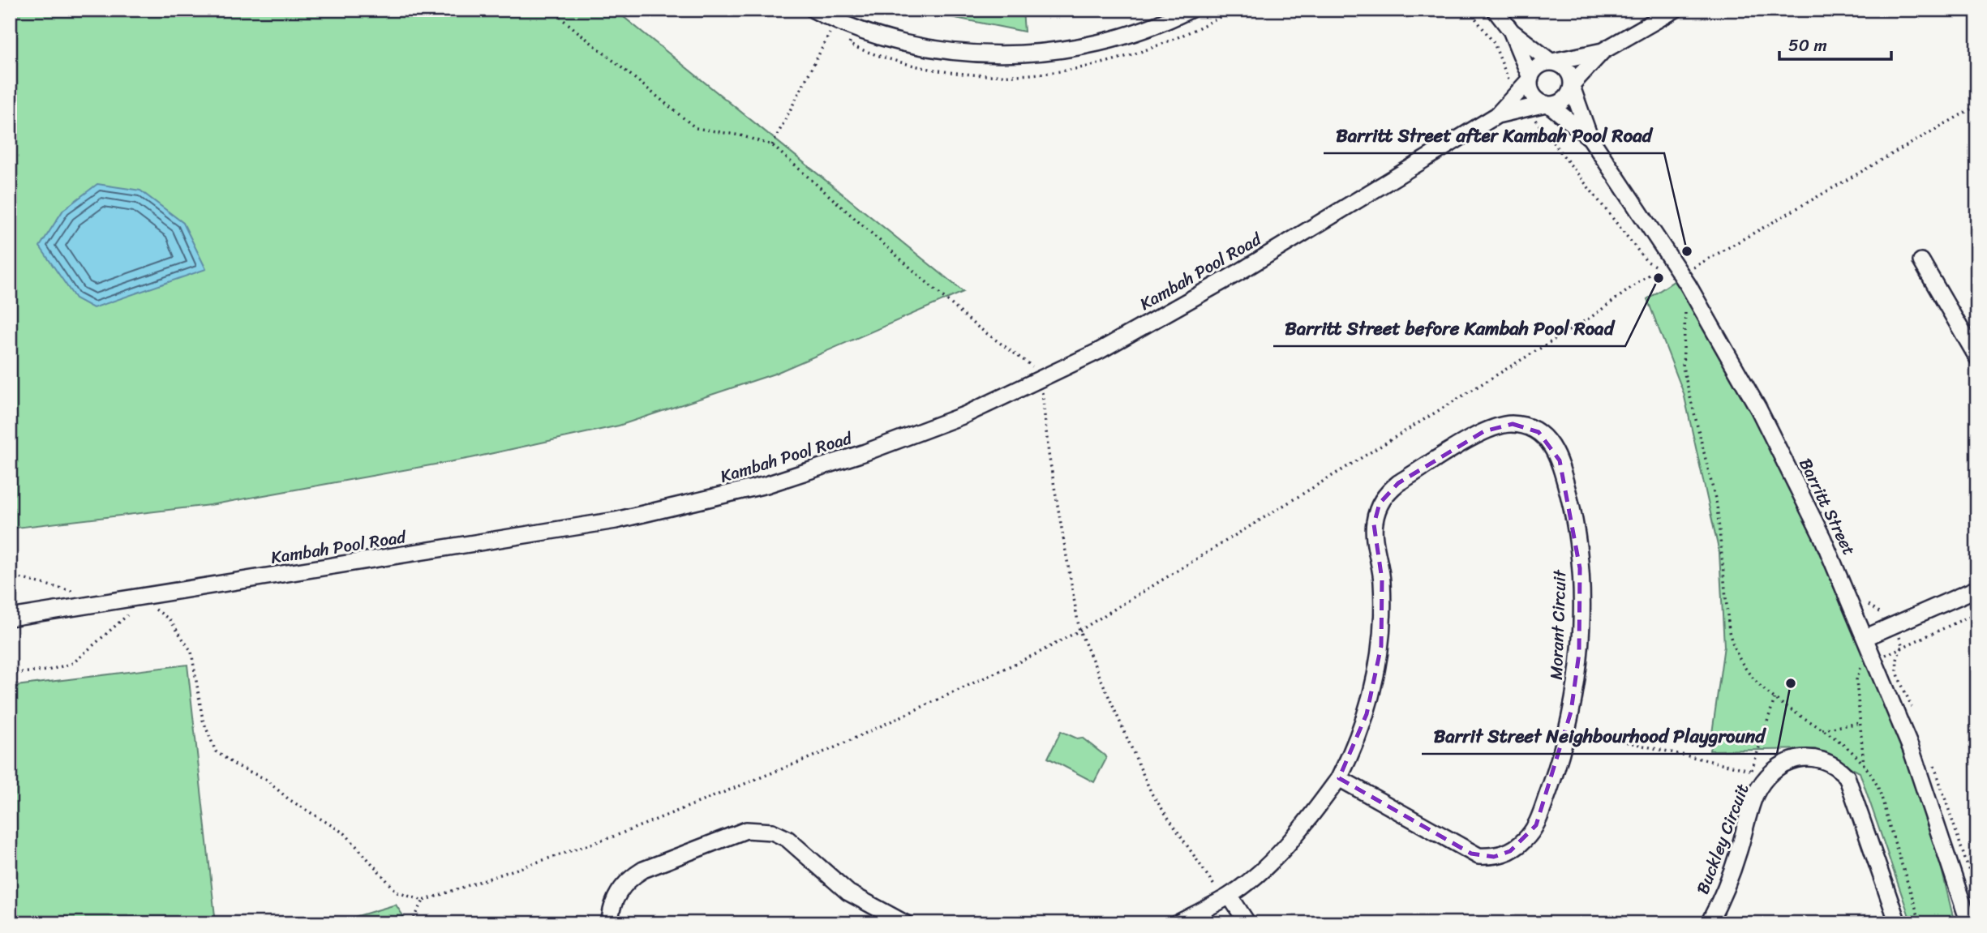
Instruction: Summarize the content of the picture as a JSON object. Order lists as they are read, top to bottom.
{
  "streets": {
    "street": [
      "Kambah Pool Road",
      "Barritt Street",
      "Morant Circuit",
      "Buckley Circuit"
    ]
  },
  "crossings": [
    ["Kambah Pool Road", "Barritt Street"]
  ],
  "places": ["Barritt Street after Kambah Pool Road", "Barritt Street before Kambah Pool Road", "Barrit Street Neighbourhood Playground"],
  "scale_bar": "50 m"
}
